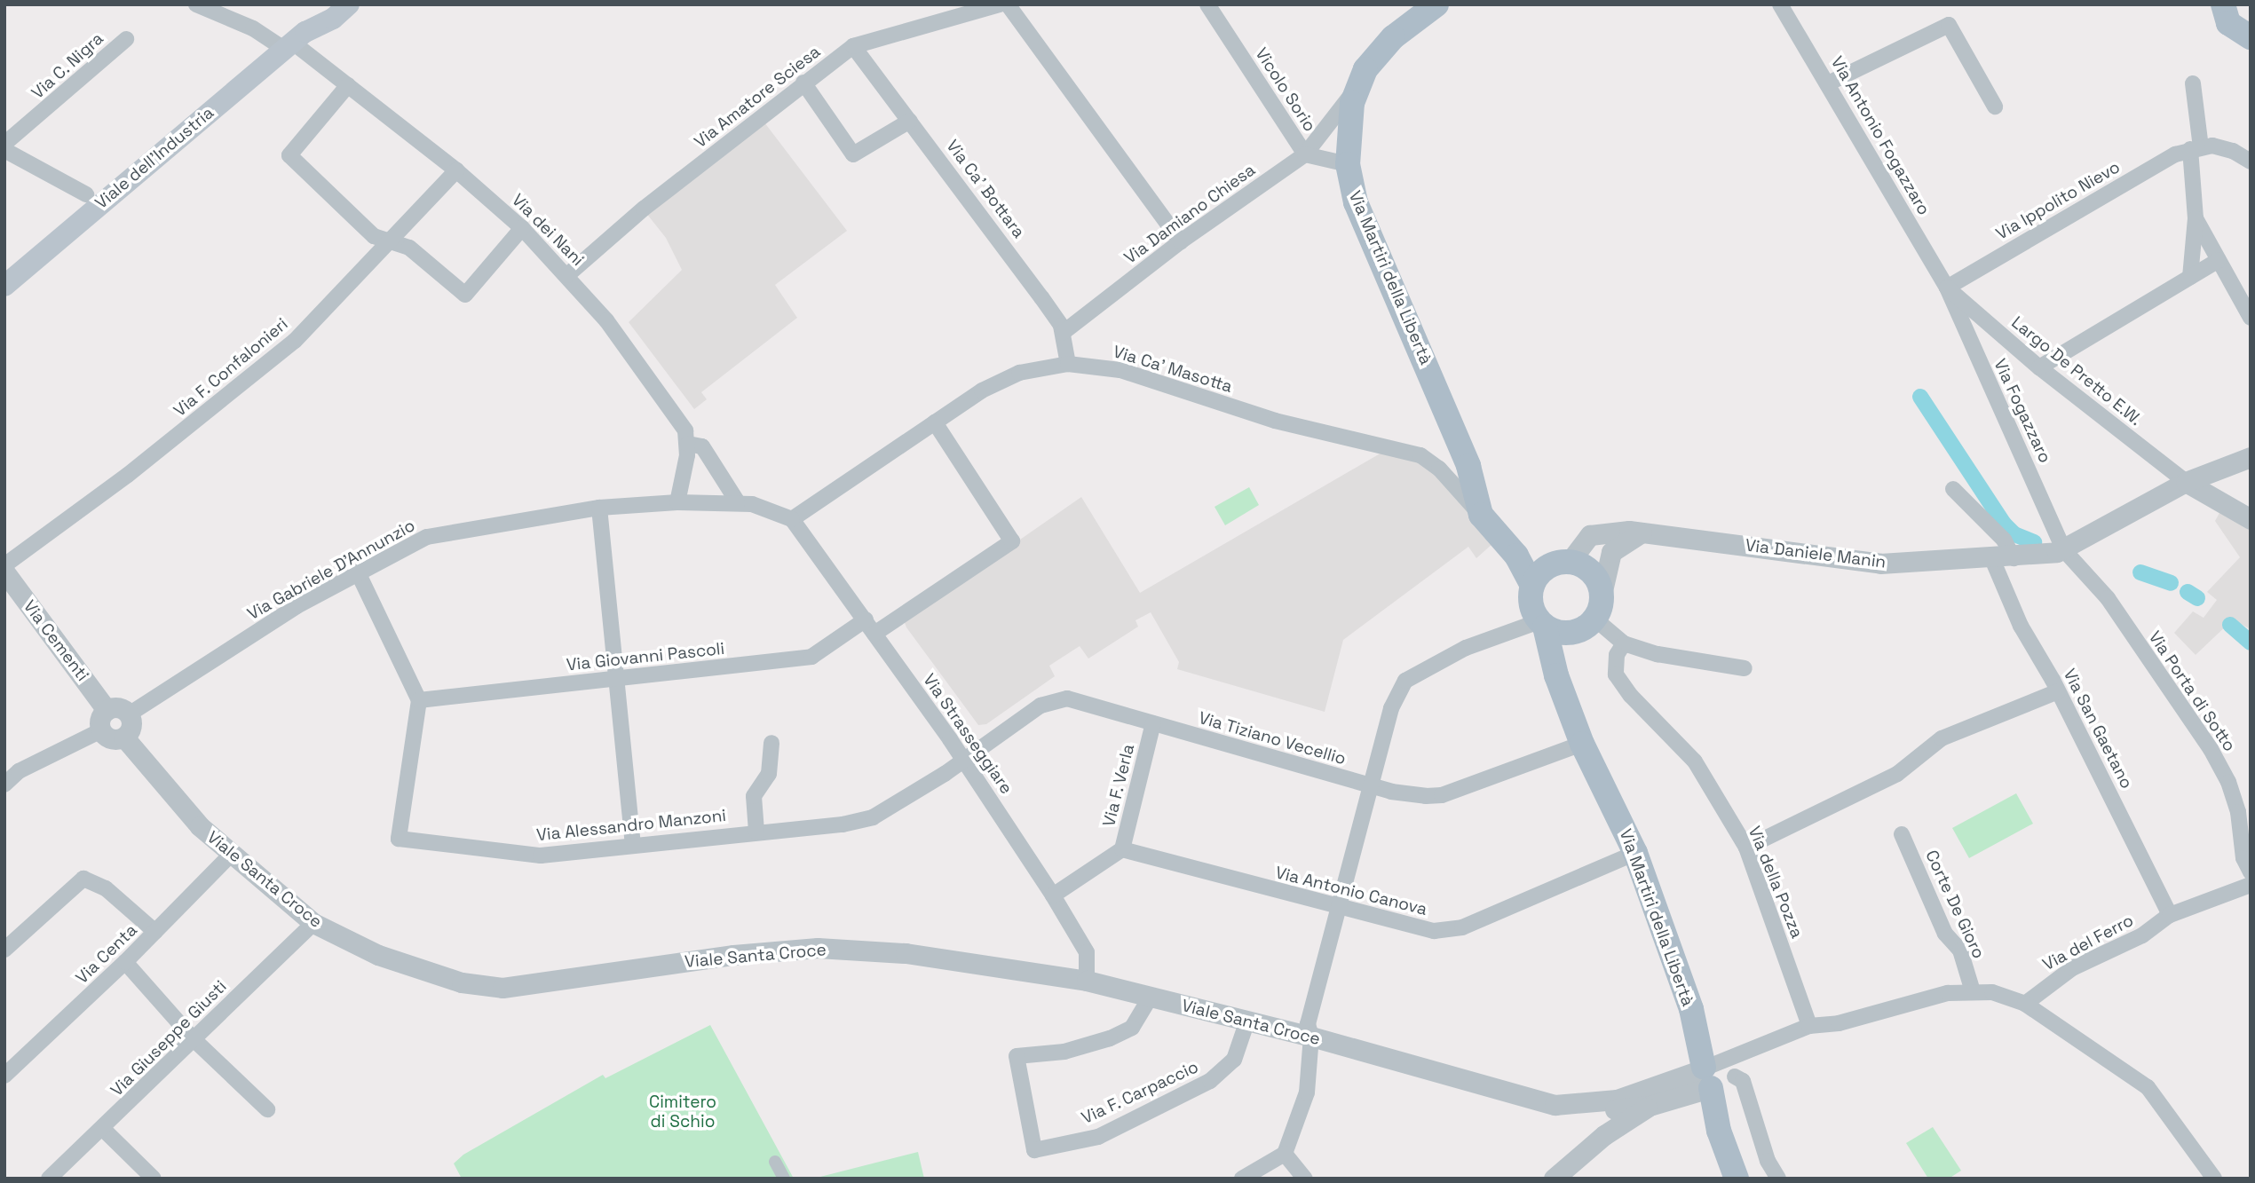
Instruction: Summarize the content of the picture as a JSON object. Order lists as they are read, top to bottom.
{
  "streets": {
    "main road": ["Viale dell'Industria", "Via Martiri della Libertà"],
    "street": [
      "Via C. Nigra",
      "Vicolo Sorio",
      "Via Amatore Sciesa",
      "Via Antonio Fogazzaro",
      "Via Ca' Bottara",
      "Via Ippolito Nievo",
      "Via Damiano Chiesa",
      "Via dei Nani",
      "Via F. Confalonieri",
      "Via Ca' Masotta",
      "Largo De Pretto E.W.",
      "Via Fogazzaro",
      "Via Daniele Manin",
      "Via Gabriele D'Annunzio",
      "Via Cementi",
      "Via Giovanni Pascoli",
      "Via Porta di Sotto",
      "Via San Gaetano",
      "Via Strasseggiare",
      "Via Tiziano Vecellio",
      "Via F. Verla",
      "Via Alessandro Manzoni",
      "Viale Santa Croce",
      "Via della Pozza",
      "Via Antonio Canova",
      "Corte De Gioro",
      "Via del Ferro",
      "Via Centa",
      "Via Giuseppe Giusti",
      "Via F. Carpaccio"
    ]
  },
  "crossings": [
    ["Vicolo Sorio", "Via Damiano Chiesa"],
    ["Vicolo Sorio", "Via Martiri della Libertà"],
    ["Via Amatore Sciesa", "Via Ca' Bottara"],
    ["Via Amatore Sciesa", "Via dei Nani"],
    ["Via Antonio Fogazzaro", "Via Ippolito Nievo"],
    ["Via Antonio Fogazzaro", "Largo De Pretto E.W."],
    ["Via Antonio Fogazzaro", "Via Fogazzaro"],
    ["Viale dell'Industria", "Via dei Nani"],
    ["Via Ca' Bottara", "Via Damiano Chiesa"],
    ["Via Ca' Bottara", "Via Ca' Masotta"],
    ["Via Ippolito Nievo", "Largo De Pretto E.W."],
    ["Via Ippolito Nievo", "Via Fogazzaro"],
    ["Via dei Nani", "Via F. Confalonieri"],
    ["Via Martiri della Libertà", "Via Ca' Masotta"],
    ["Via Martiri della Libertà", "Via Tiziano Vecellio"],
    ["Via Martiri della Libertà", "Viale Santa Croce"],
    ["Via Martiri della Libertà", "Via Antonio Canova"],
    ["Via Ca' Masotta", "Via Gabriele D'Annunzio"],
    ["Via Ca' Masotta", "Via Strasseggiare"],
    ["Largo De Pretto E.W.", "Via Fogazzaro"],
    ["Via Fogazzaro", "Via Daniele Manin"],
    ["Via Fogazzaro", "Via Porta di Sotto"],
    ["Via Daniele Manin", "Via Porta di Sotto"],
    ["Via Daniele Manin", "Via San Gaetano"],
    ["Via Gabriele D'Annunzio", "Via Cementi"],
    ["Via Gabriele D'Annunzio", "Via Strasseggiare"],
    ["Via Gabriele D'Annunzio", "Viale Santa Croce"],
    ["Via Cementi", "Viale Santa Croce"],
    ["Via Giovanni Pascoli", "Via Strasseggiare"],
    ["Via Giovanni Pascoli", "Via Alessandro Manzoni"],
    ["Via San Gaetano", "Via del Ferro"],
    ["Via Strasseggiare", "Via Tiziano Vecellio"],
    ["Via Strasseggiare", "Via F. Verla"],
    ["Via Strasseggiare", "Via Alessandro Manzoni"],
    ["Via Strasseggiare", "Viale Santa Croce"],
    ["Via Tiziano Vecellio", "Via F. Verla"],
    ["Via Tiziano Vecellio", "Via Alessandro Manzoni"],
    ["Via F. Verla", "Via Antonio Canova"],
    ["Viale Santa Croce", "Via Centa"],
    ["Viale Santa Croce", "Via Giuseppe Giusti"],
    ["Viale Santa Croce", "Via F. Carpaccio"]
  ],
  "parks": ["Cimitero di Schio"]
}
